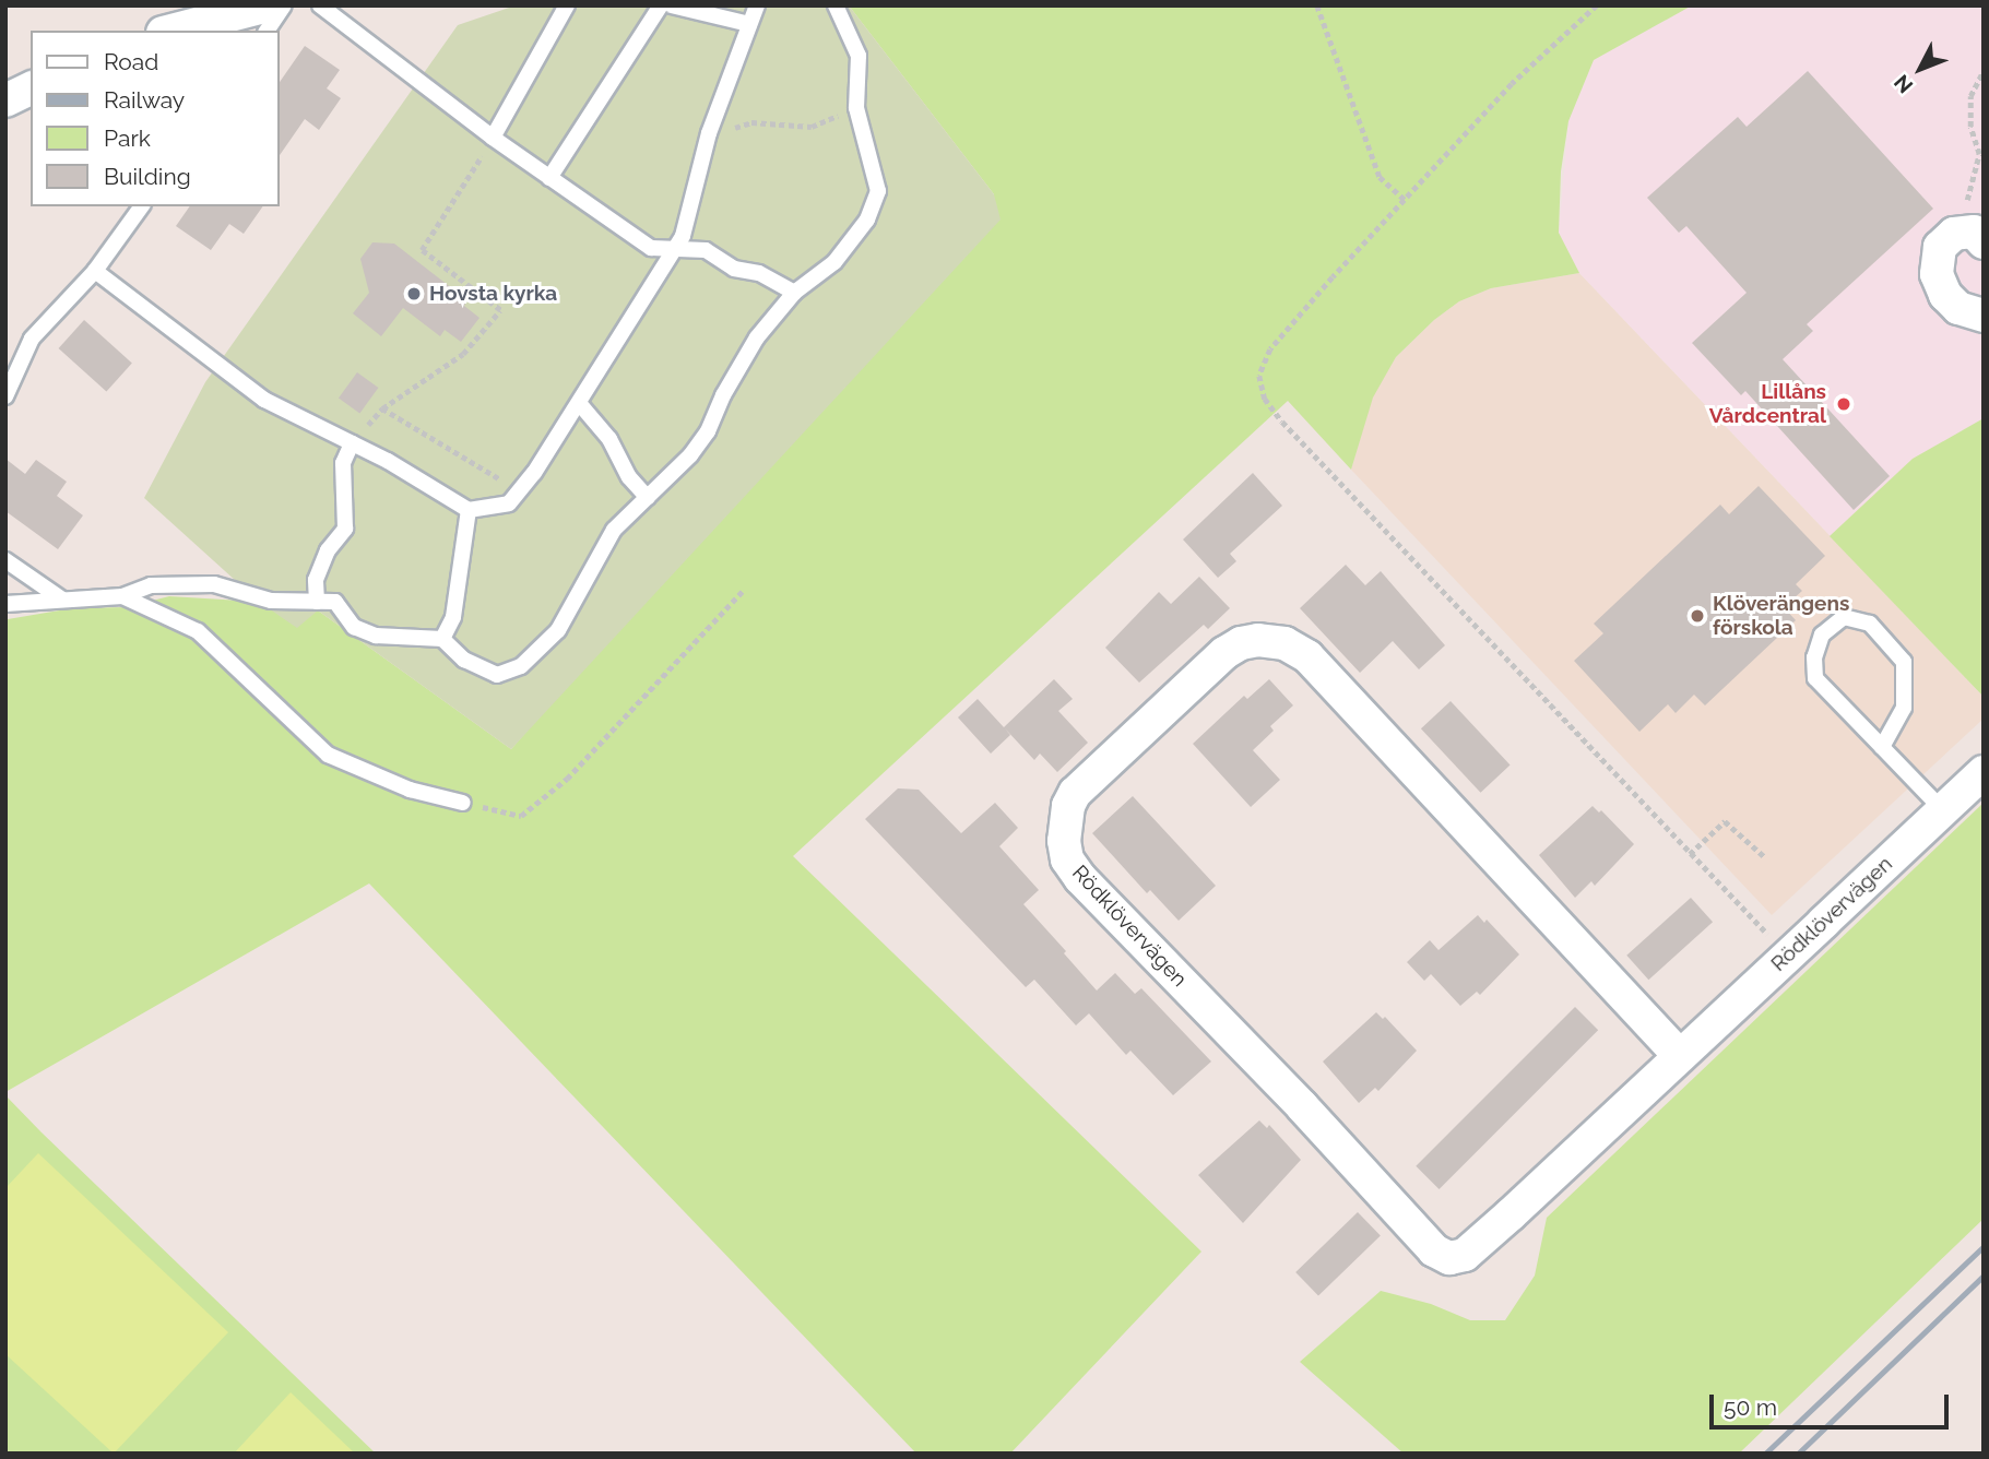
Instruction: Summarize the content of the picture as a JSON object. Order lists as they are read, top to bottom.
{
  "streets": {
    "street": ["Rödklövervägen"]
  },
  "places": ["Hovsta kyrka", "Lillåns Vårdcentral", "Klöverängens förskola"],
  "legend": [
    "Road",
    "Railway",
    "Park",
    "Building"
  ],
  "scale_bar": "50 m",
  "north": "bottom left"
}
